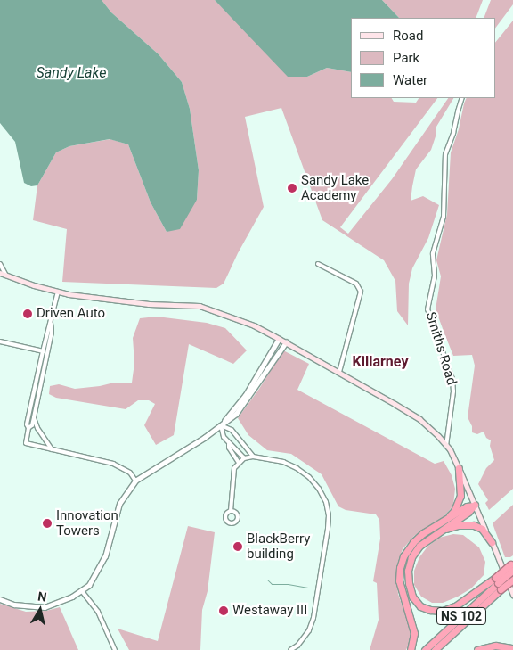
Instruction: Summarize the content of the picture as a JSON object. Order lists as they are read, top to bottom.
{
  "streets": {
    "highway": ["NS 102"],
    "street": ["Smiths Road"]
  },
  "districts": ["Killarney"],
  "water": ["Sandy Lake"],
  "places": [
    "Sandy Lake Academy",
    "Driven Auto",
    "Innovation Towers",
    "BlackBerry building",
    "Westaway III"
  ],
  "legend": ["Road", "Park", "Water"],
  "north": "top"
}
